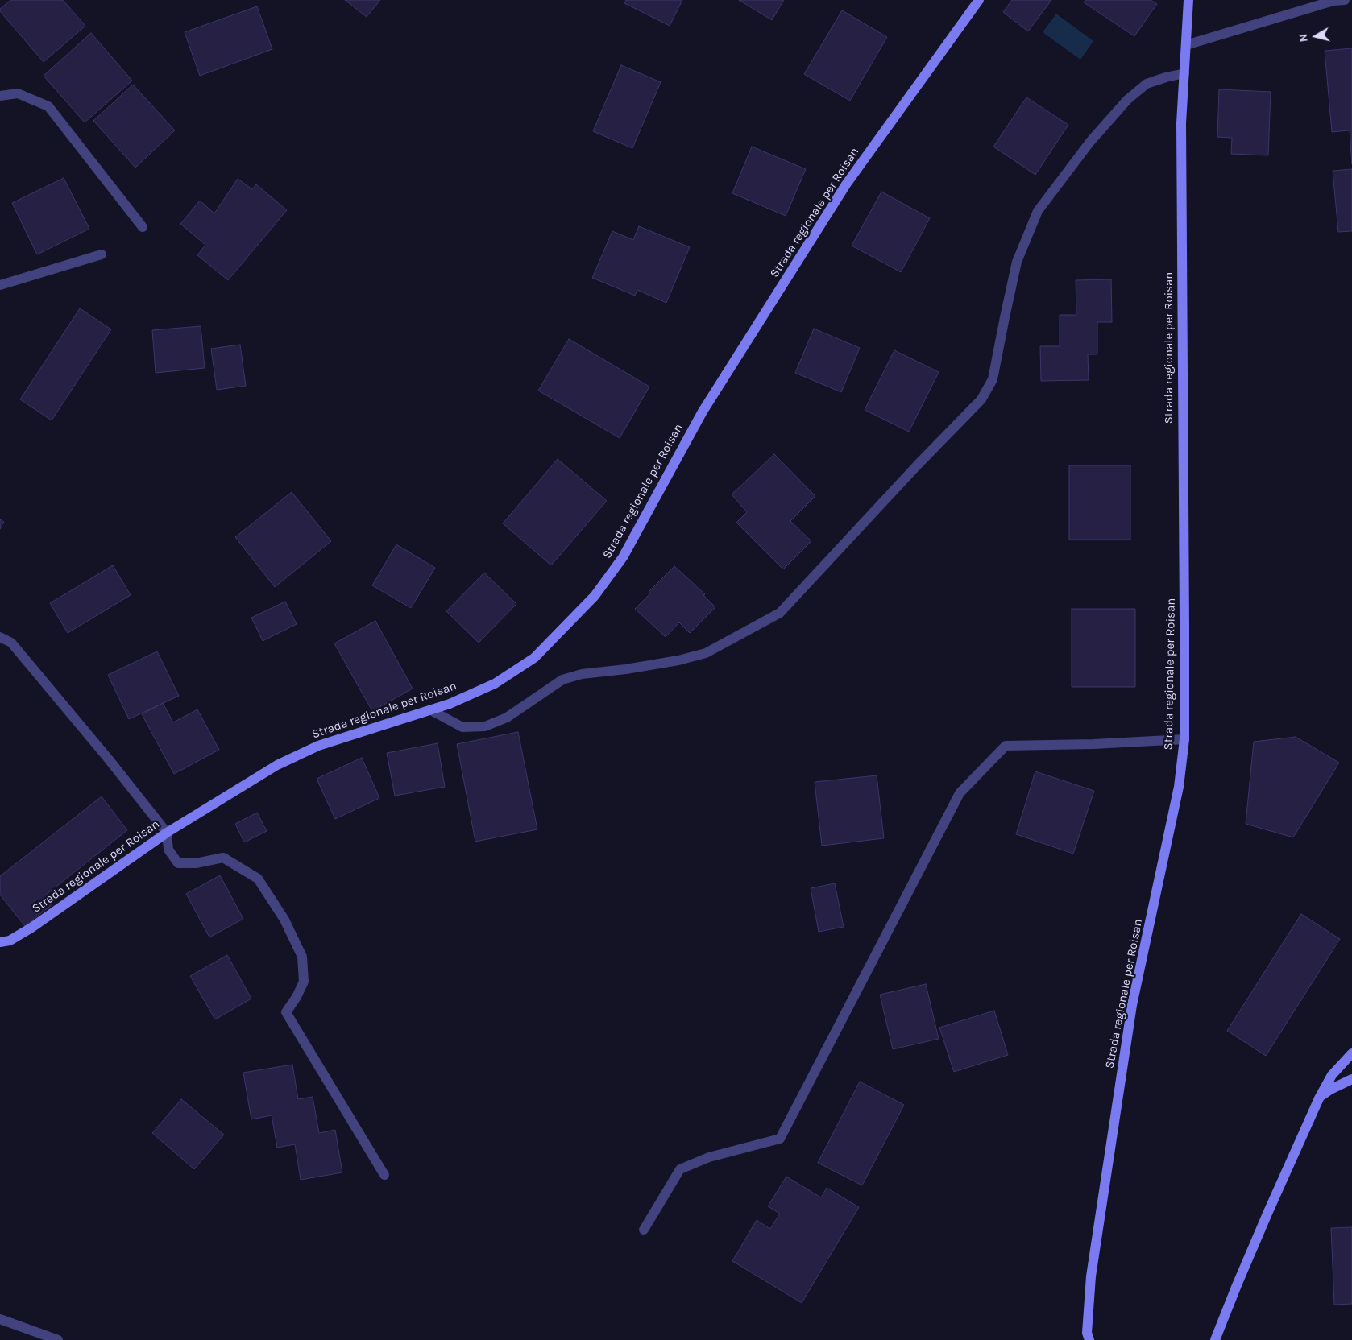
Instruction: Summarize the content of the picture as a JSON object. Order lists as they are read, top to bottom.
{
  "streets": {
    "main road": ["Strada regionale per Roisan"]
  },
  "north": "left"
}
